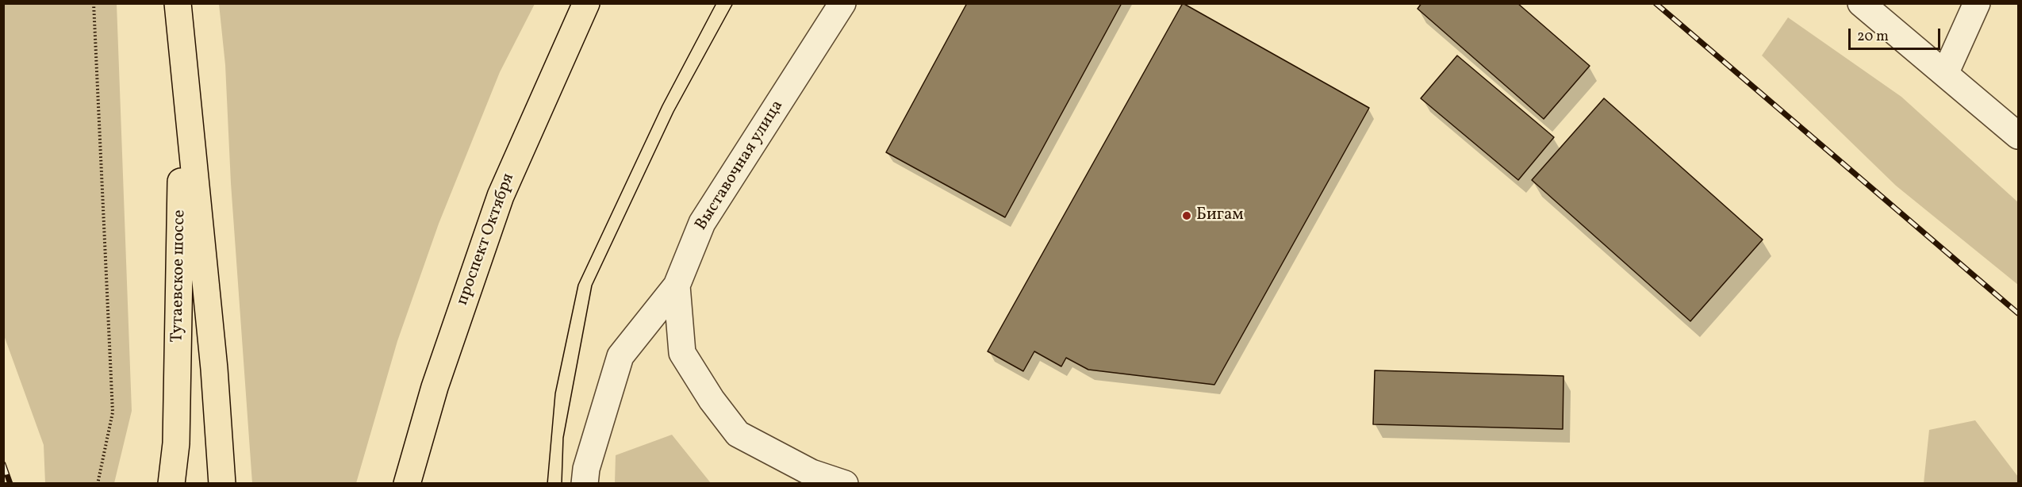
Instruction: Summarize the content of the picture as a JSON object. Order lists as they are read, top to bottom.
{
  "streets": {
    "main road": ["проспект Октября", "Тутаевское шоссе"],
    "street": ["Выставочная улица"]
  },
  "places": ["Бигам"],
  "scale_bar": "20 m"
}
